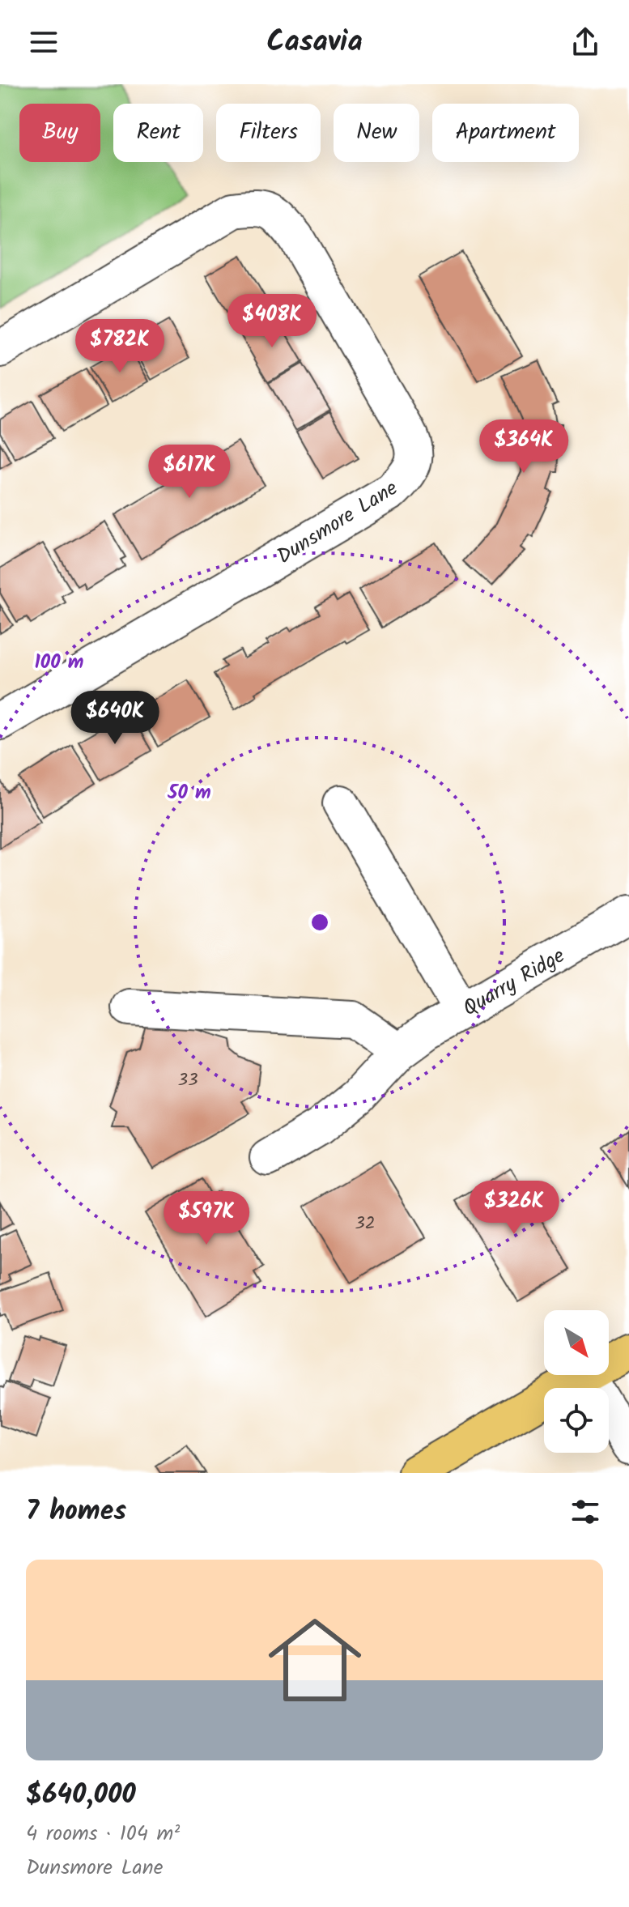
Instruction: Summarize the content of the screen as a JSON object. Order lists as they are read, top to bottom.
{
  "streets": {
    "street": ["Dunsmore Lane", "Quarry Ridge"]
  },
  "house_numbers": ["33", "32"],
  "north": "bottom right",
  "page": {
    "header": "Casavia",
    "chip": [
      "Buy",
      "Rent",
      "Filters",
      "New",
      "Apartment"
    ],
    "price": [
      "$408K",
      "$782K",
      "$364K",
      "$617K",
      "$640K",
      "$326K",
      "$597K"
    ],
    "heading": "7 homes",
    "list": [
      {
        "name": "$640,000",
        "note": "4 rooms · 104 m² · Dunsmore Lane"
      }
    ]
  },
  "rings": ["100 m", "50 m"]
}
